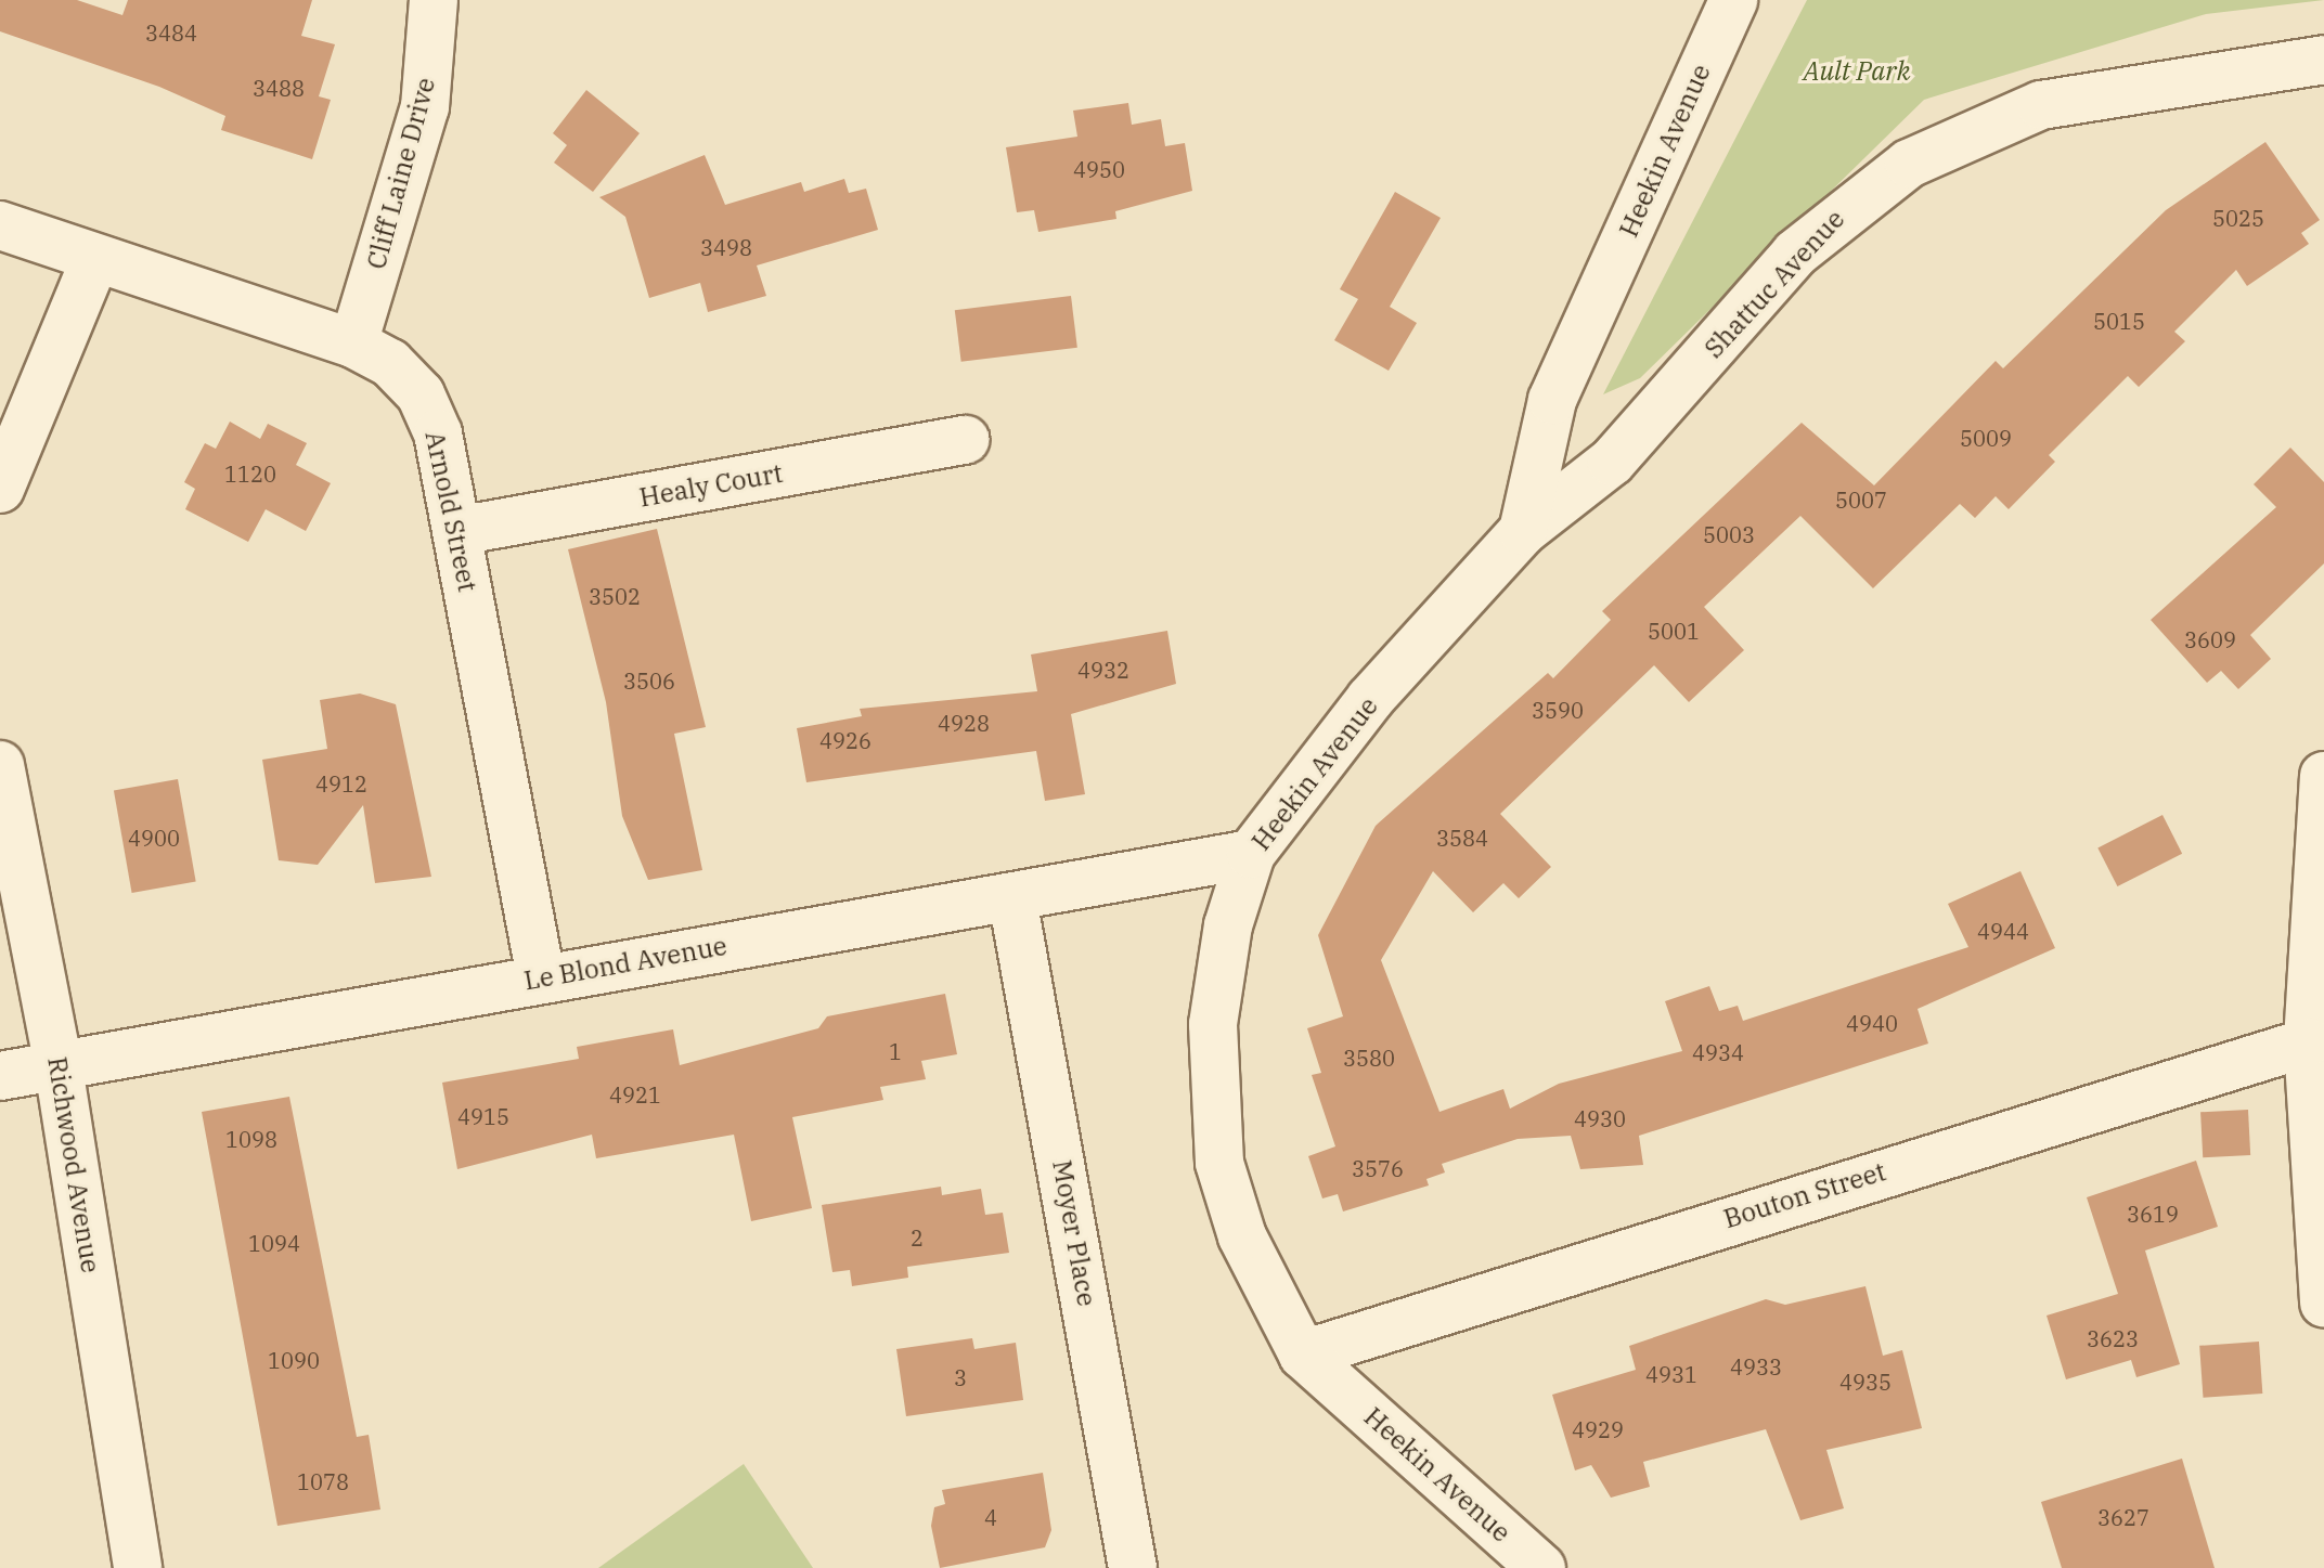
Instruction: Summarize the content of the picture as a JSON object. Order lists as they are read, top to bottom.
{
  "streets": {
    "street": [
      "Heekin Avenue",
      "Cliff Laine Drive",
      "Shattuc Avenue",
      "Healy Court",
      "Arnold Street",
      "Le Blond Avenue",
      "Richwood Avenue",
      "Bouton Street",
      "Moyer Place"
    ]
  },
  "crossings": [
    ["Heekin Avenue", "Shattuc Avenue"],
    ["Heekin Avenue", "Le Blond Avenue"],
    ["Heekin Avenue", "Bouton Street"],
    ["Cliff Laine Drive", "Arnold Street"],
    ["Healy Court", "Arnold Street"],
    ["Arnold Street", "Le Blond Avenue"],
    ["Le Blond Avenue", "Richwood Avenue"],
    ["Le Blond Avenue", "Moyer Place"]
  ],
  "parks": ["Ault Park"],
  "house_numbers": [
    "3484",
    "3488",
    "4950",
    "5025",
    "3498",
    "5015",
    "5009",
    "1120",
    "5007",
    "5003",
    "3502",
    "5001",
    "3609",
    "4932",
    "3506",
    "3590",
    "4928",
    "4926",
    "4912",
    "4900",
    "3584",
    "4944",
    "4940",
    "1",
    "4934",
    "3580",
    "4921",
    "4915",
    "4930",
    "1098",
    "3576",
    "3619",
    "2",
    "1094",
    "3623",
    "1090",
    "4933",
    "4931",
    "3",
    "4935",
    "4929",
    "1078",
    "4",
    "3627"
  ]
}
